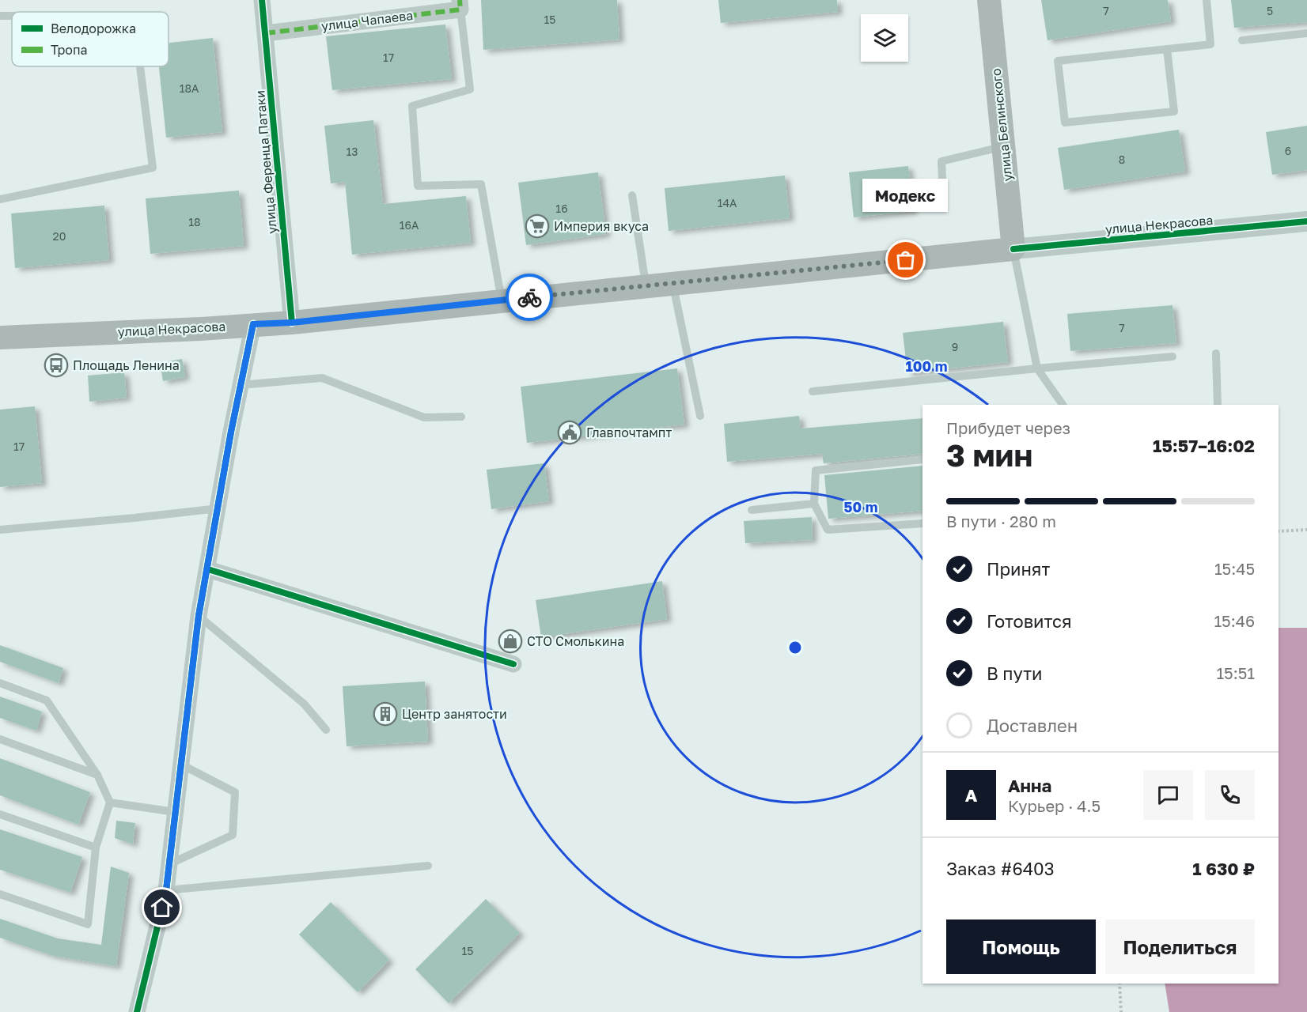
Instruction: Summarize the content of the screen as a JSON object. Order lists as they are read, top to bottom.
{
  "streets": {
    "main road": ["улица Белинского", "улица Некрасова"],
    "street": ["улица Чапаева", "улица Ференца Патаки"]
  },
  "crossings": [
    ["улица Чапаева", "улица Ференца Патаки"],
    ["улица Белинского", "улица Некрасова"],
    ["улица Ференца Патаки", "улица Некрасова"]
  ],
  "places": {
    "supermarket": ["Империя вкуса"],
    "other": ["Модекс"],
    "bus stop": ["Площадь Ленина"],
    "public building": ["Главпочтампт"],
    "shop": ["СТО Смолькина"],
    "building": ["Центр занятости"]
  },
  "house_numbers": [
    "7",
    "5",
    "15",
    "17",
    "18А",
    "6",
    "13",
    "8",
    "14А",
    "16",
    "18",
    "16А",
    "20",
    "7",
    "9",
    "17",
    "15"
  ],
  "legend": ["Велодорожка", "Тропа"],
  "page": {
    "bubble": "Модекс",
    "heading": ["3 мин", "Прибудет через", "15:57–16:02"],
    "panel": [
      "Анна",
      "Курьер · 4.5",
      "Заказ #6403",
      "1 630 ₽"
    ],
    "bar": "В пути · 280 m",
    "list": [
      ["Принят", "15:45"],
      ["Готовится", "15:46"],
      ["В пути", "15:51"],
      "Доставлен"
    ],
    "round": "А",
    "buttons": ["Помощь", "Поделиться"]
  },
  "rings": ["100 m", "50 m"]
}
